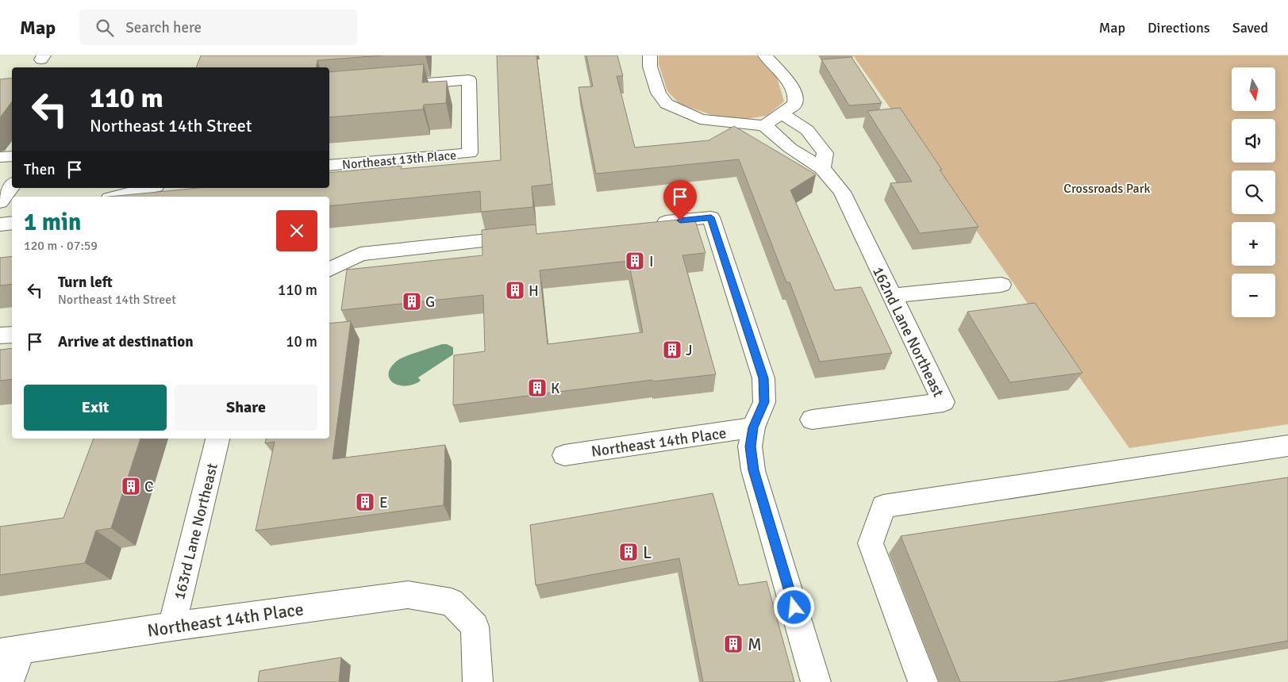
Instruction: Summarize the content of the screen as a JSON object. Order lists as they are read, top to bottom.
{
  "streets": {
    "street": [
      "Northeast 13th Place",
      "162nd Lane Northeast",
      "Northeast 14th Place",
      "163rd Lane Northeast"
    ]
  },
  "crossings": [
    ["Northeast 14th Place", "163rd Lane Northeast"]
  ],
  "parks": ["Crossroads Park"],
  "places": {
    "building": [
      "I",
      "H",
      "G",
      "J",
      "K",
      "C",
      "E",
      "L",
      "M"
    ]
  },
  "north": "bottom",
  "page": {
    "header": "Map",
    "search": "Search here",
    "nav": ["Map", "Directions", "Saved"],
    "map_buttons": ["+", "−"],
    "turn": ["110 m", "Northeast 14th Street"],
    "then": "Then",
    "heading": ["1 min", "120 m · 07:59"],
    "list": [
      {
        "name": "Turn left",
        "note": "Northeast 14th Street",
        "value": "110 m"
      },
      {
        "name": "Arrive at destination",
        "value": "10 m"
      }
    ],
    "buttons": ["Exit", "Share"]
  }
}
